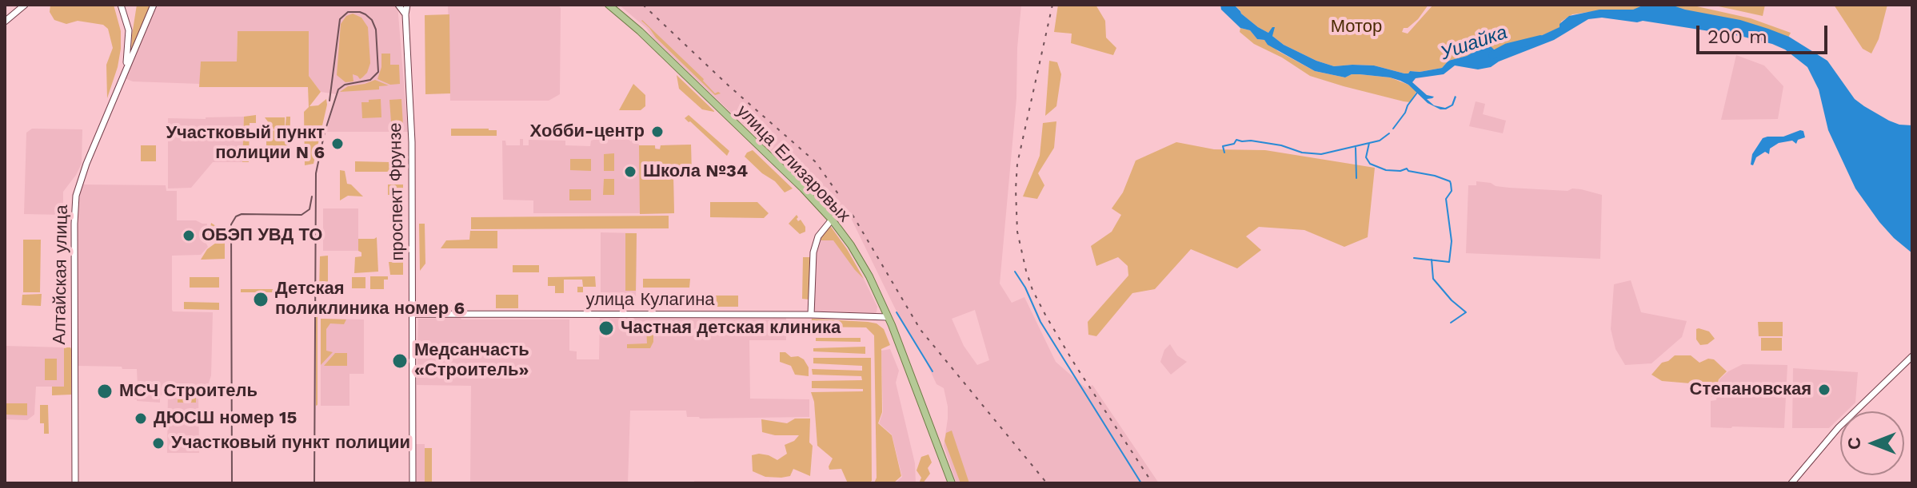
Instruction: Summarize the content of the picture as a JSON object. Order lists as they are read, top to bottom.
{
  "streets": {
    "main road": [
      "улица Елизаровых",
      "проспект Фрунзе",
      "Алтайская улица",
      "улица Кулагина"
    ]
  },
  "crossings": [
    ["улица Елизаровых", "улица Кулагина"],
    ["проспект Фрунзе", "улица Кулагина"]
  ],
  "water": ["Ушайка"],
  "parks": ["Мотор"],
  "places": [
    "Хобби-центр",
    "Участковый пункт полиции N 6",
    "Школа №34",
    "ОБЭП УВД ТО",
    "Детская поликлиника номер 6",
    "Частная детская клиника",
    "Медсанчасть «Строитель»",
    "Степановская",
    "МСЧ Строитель",
    "ДЮСШ номер 15",
    "Участковый пункт полиции"
  ],
  "scale_bar": "200 m",
  "north": "left"
}
